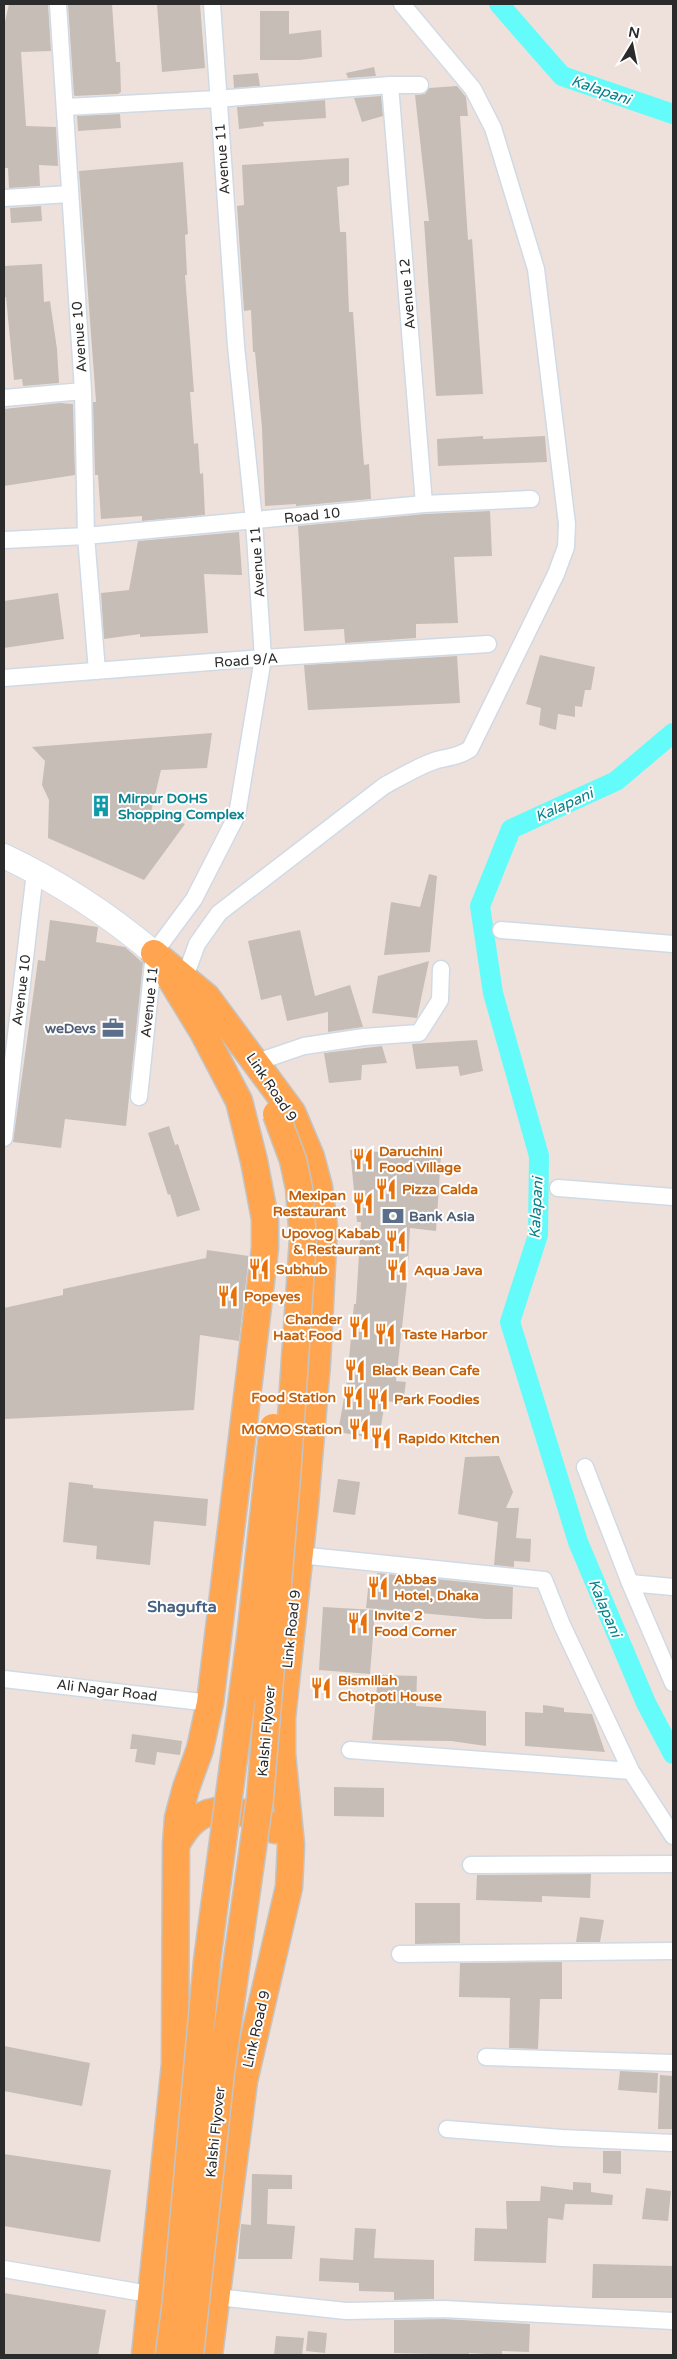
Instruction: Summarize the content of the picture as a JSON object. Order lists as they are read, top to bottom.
{
  "streets": {
    "main road": ["Link Road 9", "Kalshi Flyover"],
    "street": [
      "Avenue 11",
      "Avenue 12",
      "Avenue 10",
      "Road 10",
      "Road 9/A",
      "Ali Nagar Road"
    ]
  },
  "crossings": [
    ["Avenue 11", "Road 10"],
    ["Avenue 11", "Road 9/A"],
    ["Avenue 11", "Link Road 9"],
    ["Avenue 12", "Road 10"],
    ["Avenue 10", "Road 10"],
    ["Avenue 10", "Road 9/A"],
    ["Avenue 10", "Link Road 9"],
    ["Link Road 9", "Ali Nagar Road"],
    ["Link Road 9", "Kalshi Flyover"]
  ],
  "districts": ["Shagufta"],
  "water": ["Kalapani"],
  "places": {
    "building": ["Mirpur DOHS Shopping Complex"],
    "office": ["weDevs"],
    "restaurant": [
      "Daruchini Food Village",
      "Pizza Calda",
      "Mexipan Restaurant",
      "Upovog Kabab & Restaurant",
      "Subhub",
      "Aqua Java",
      "Popeyes",
      "Chander Haat Food",
      "Taste Harbor",
      "Black Bean Cafe",
      "Food Station",
      "Park Foodies",
      "MOMO Station",
      "Rapido Kitchen",
      "Abbas Hotel, Dhaka",
      "Invite 2 Food Corner",
      "Bismillah Chotpoti House"
    ],
    "bank": ["Bank Asia"]
  },
  "north": "top"
}
